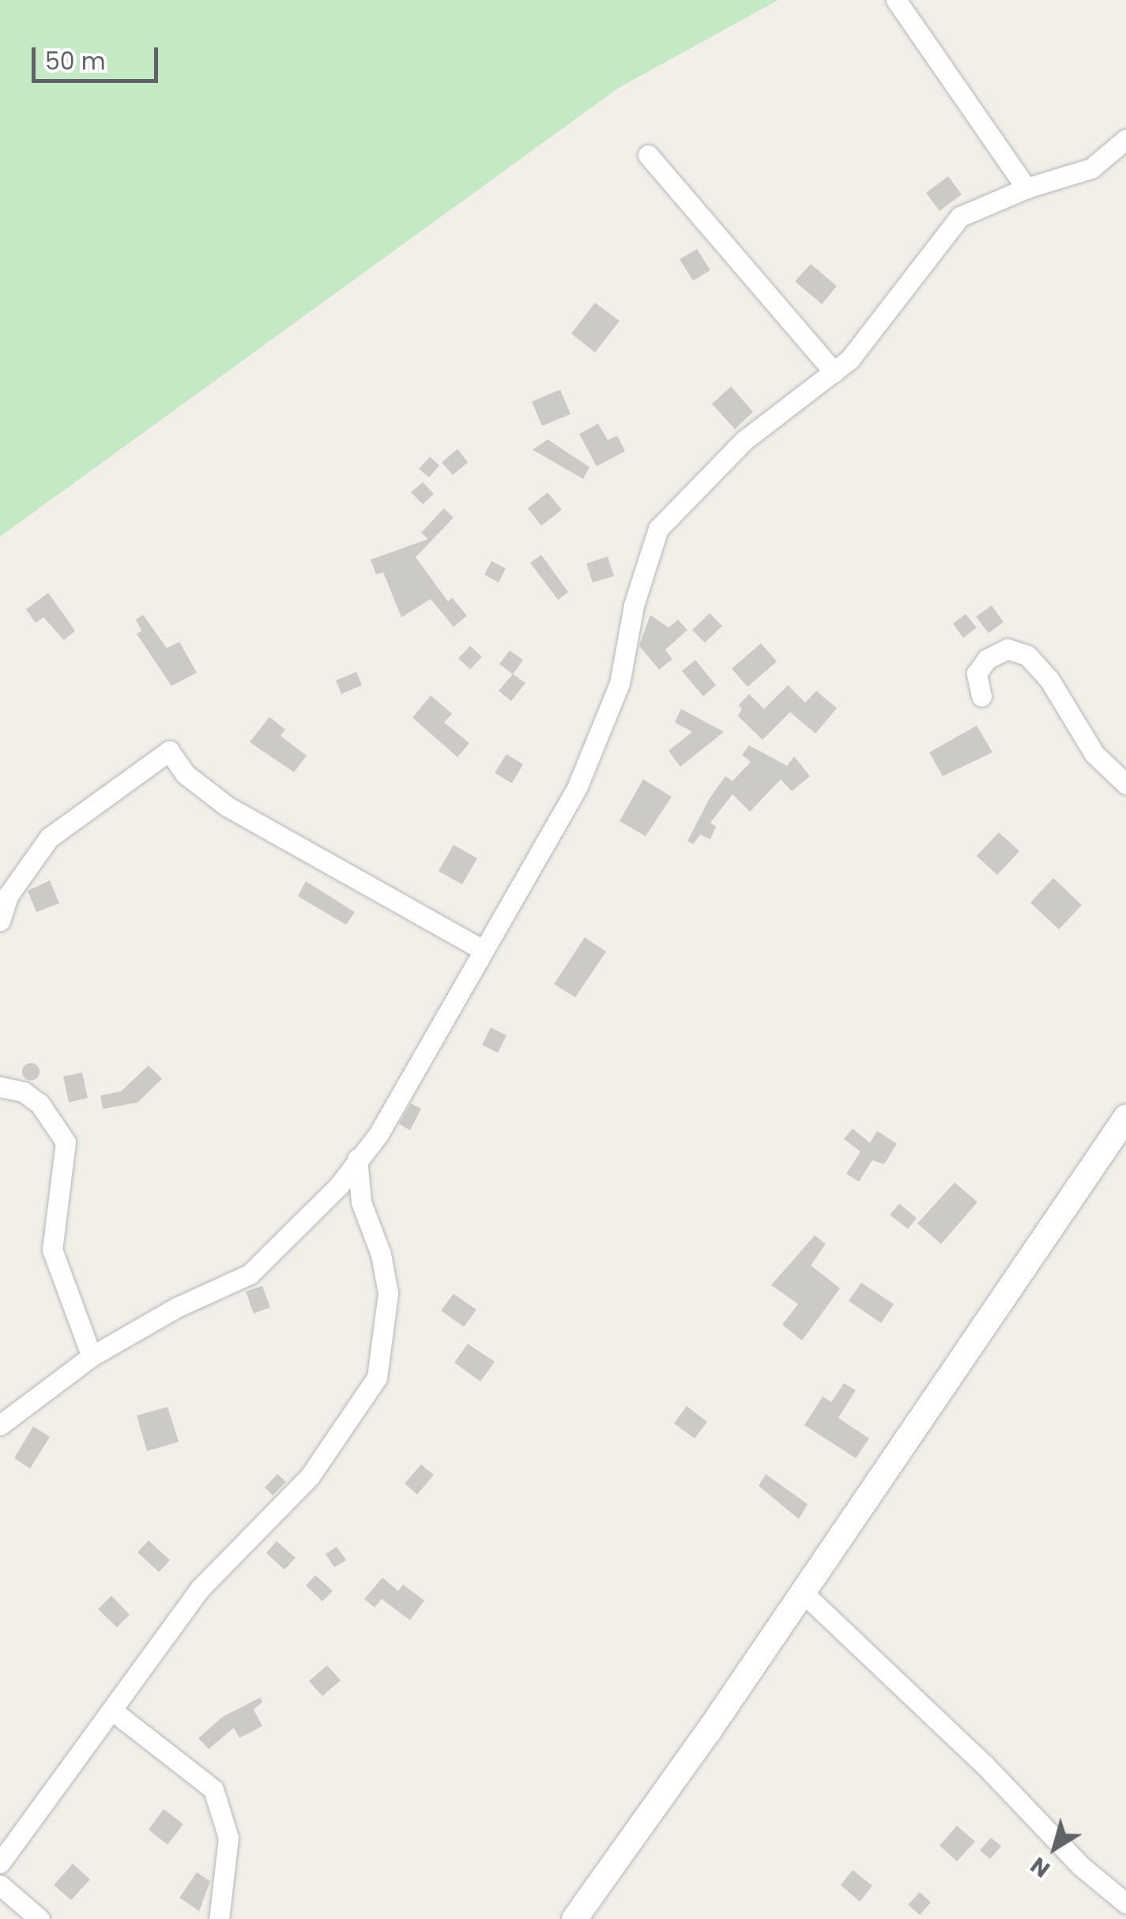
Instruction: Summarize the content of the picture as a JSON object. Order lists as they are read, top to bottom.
{
  "scale_bar": "50 m",
  "north": "bottom left"
}
